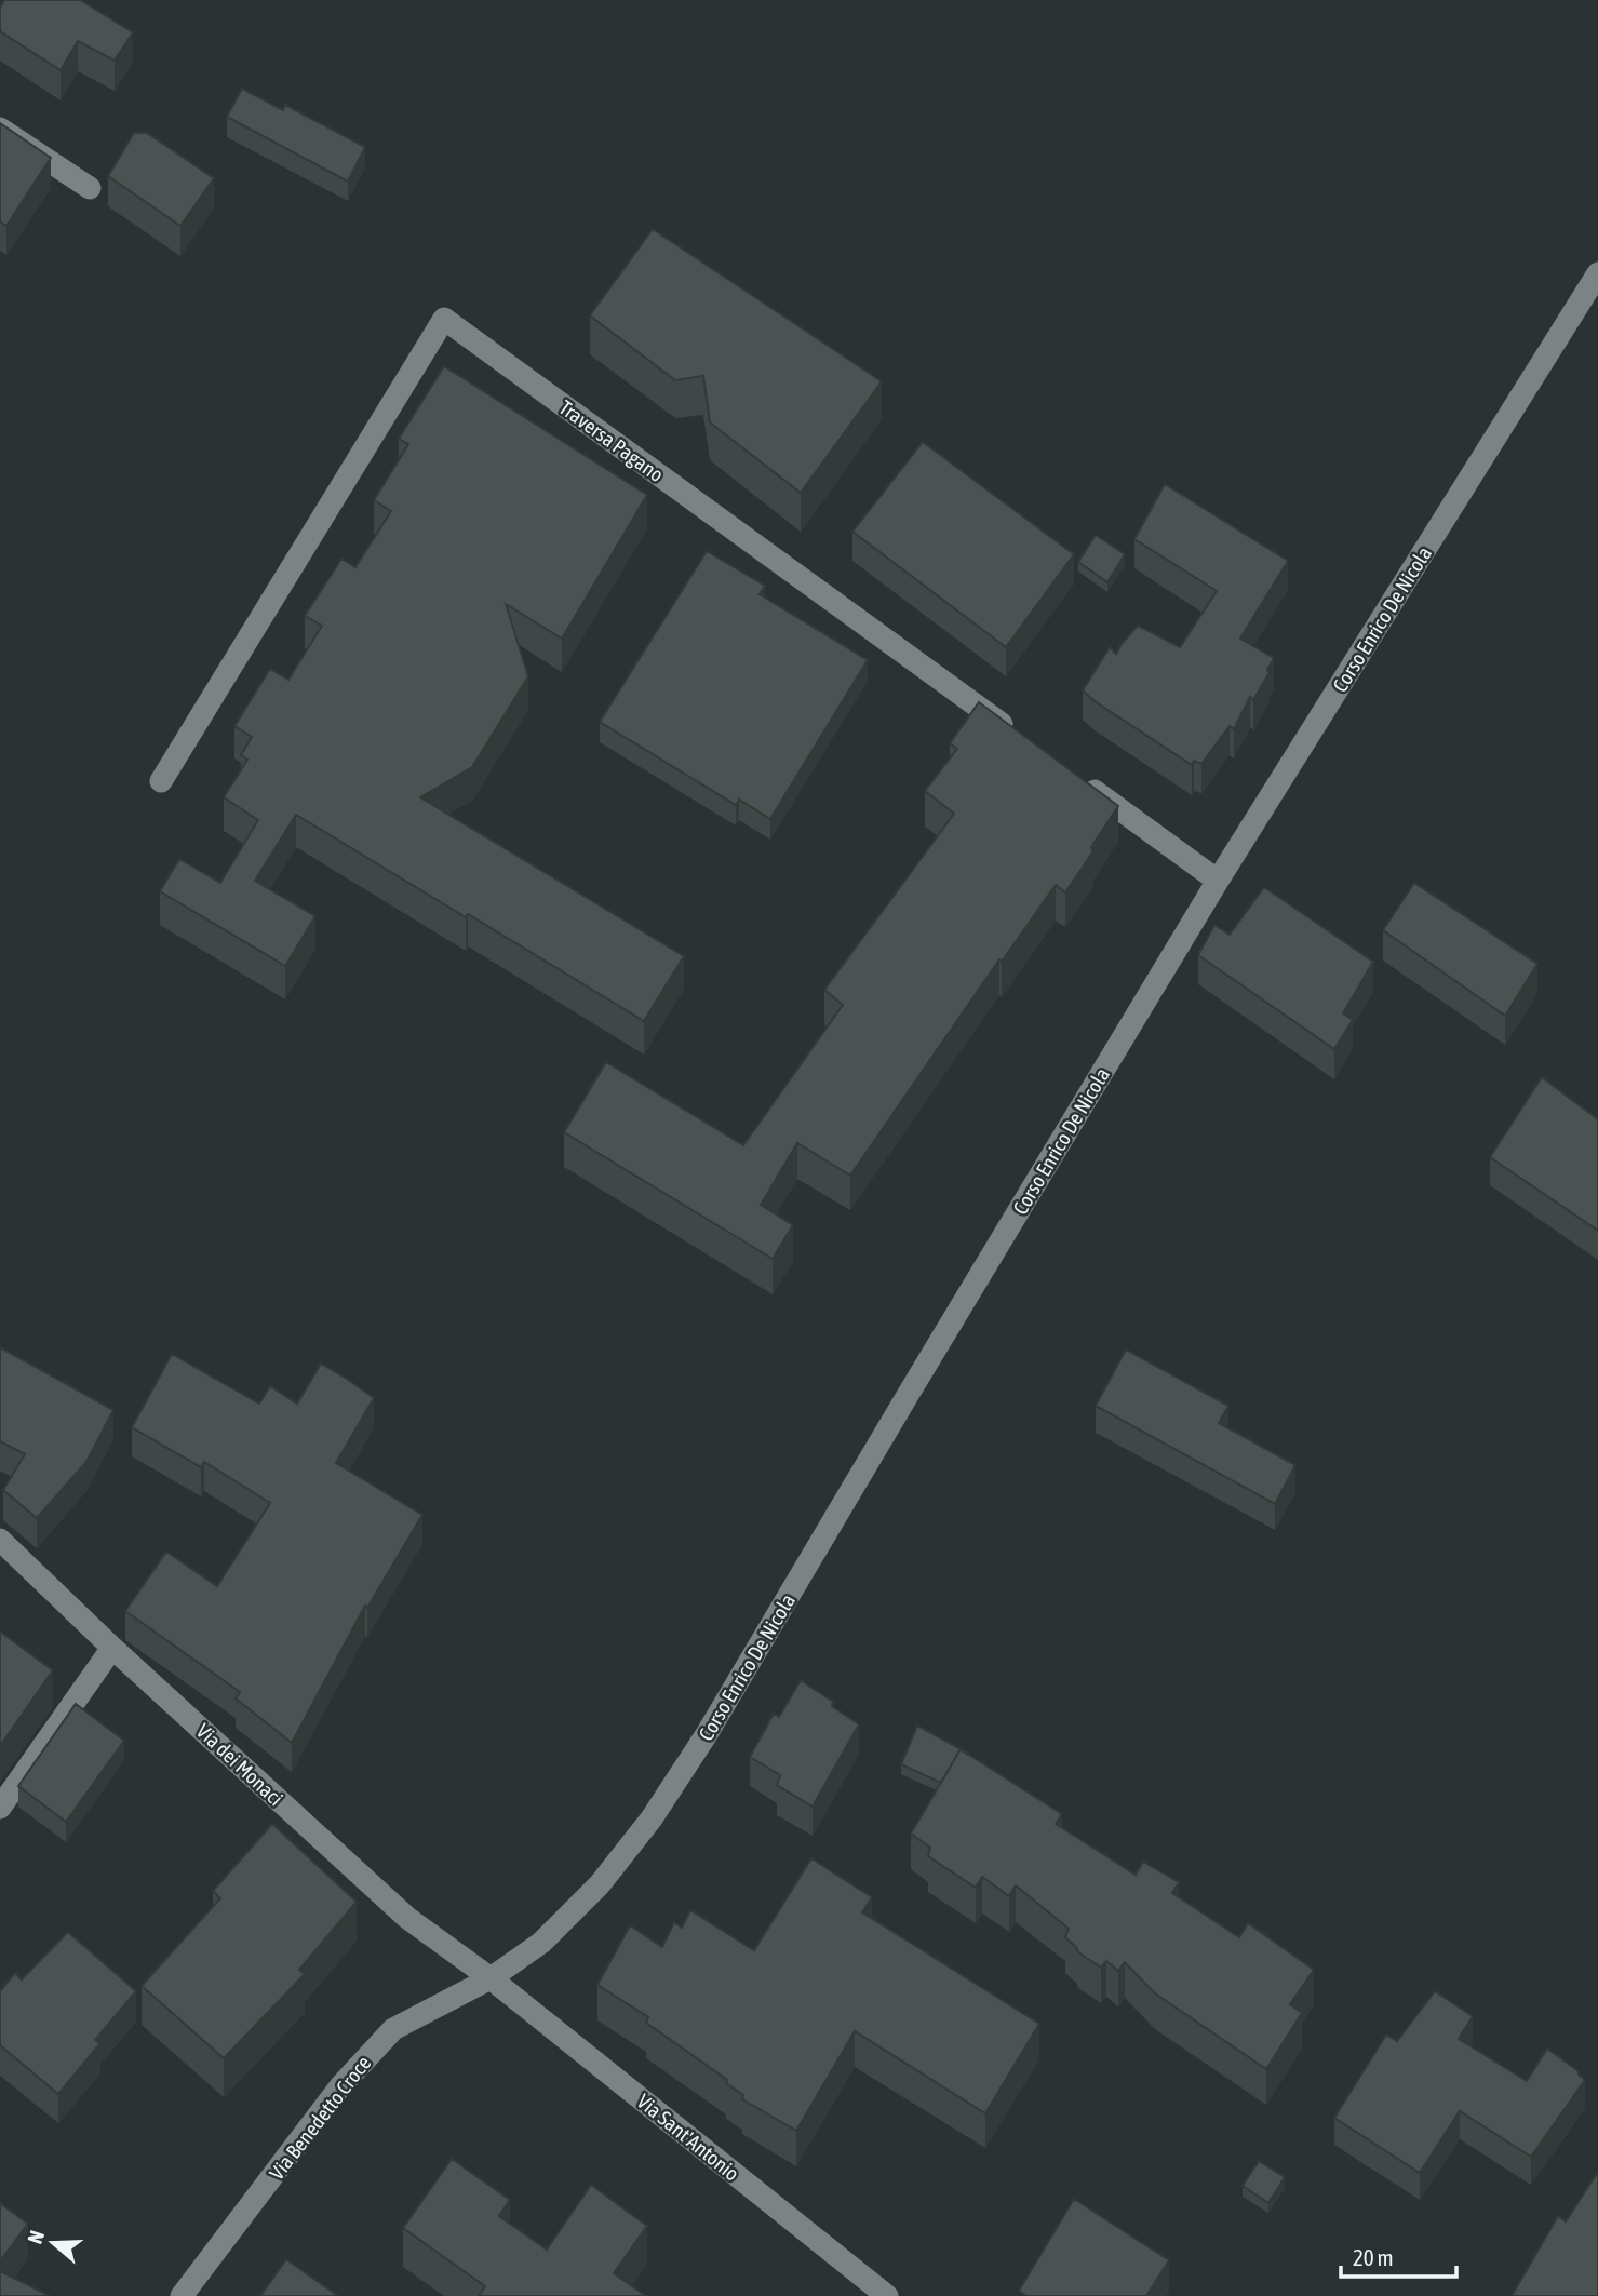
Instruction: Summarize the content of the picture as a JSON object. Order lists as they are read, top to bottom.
{
  "streets": {
    "street": [
      "Traversa Pagano",
      "Corso Enrico De Nicola",
      "Via dei Monaci",
      "Via Benedetto Croce",
      "Via Sant'Antonio"
    ]
  },
  "crossings": [
    ["Corso Enrico De Nicola", "Via dei Monaci"],
    ["Corso Enrico De Nicola", "Via Benedetto Croce"],
    ["Corso Enrico De Nicola", "Via Sant'Antonio"],
    ["Via dei Monaci", "Via Benedetto Croce"],
    ["Via dei Monaci", "Via Sant'Antonio"],
    ["Via Benedetto Croce", "Via Sant'Antonio"]
  ],
  "scale_bar": "20 m",
  "north": "left"
}
